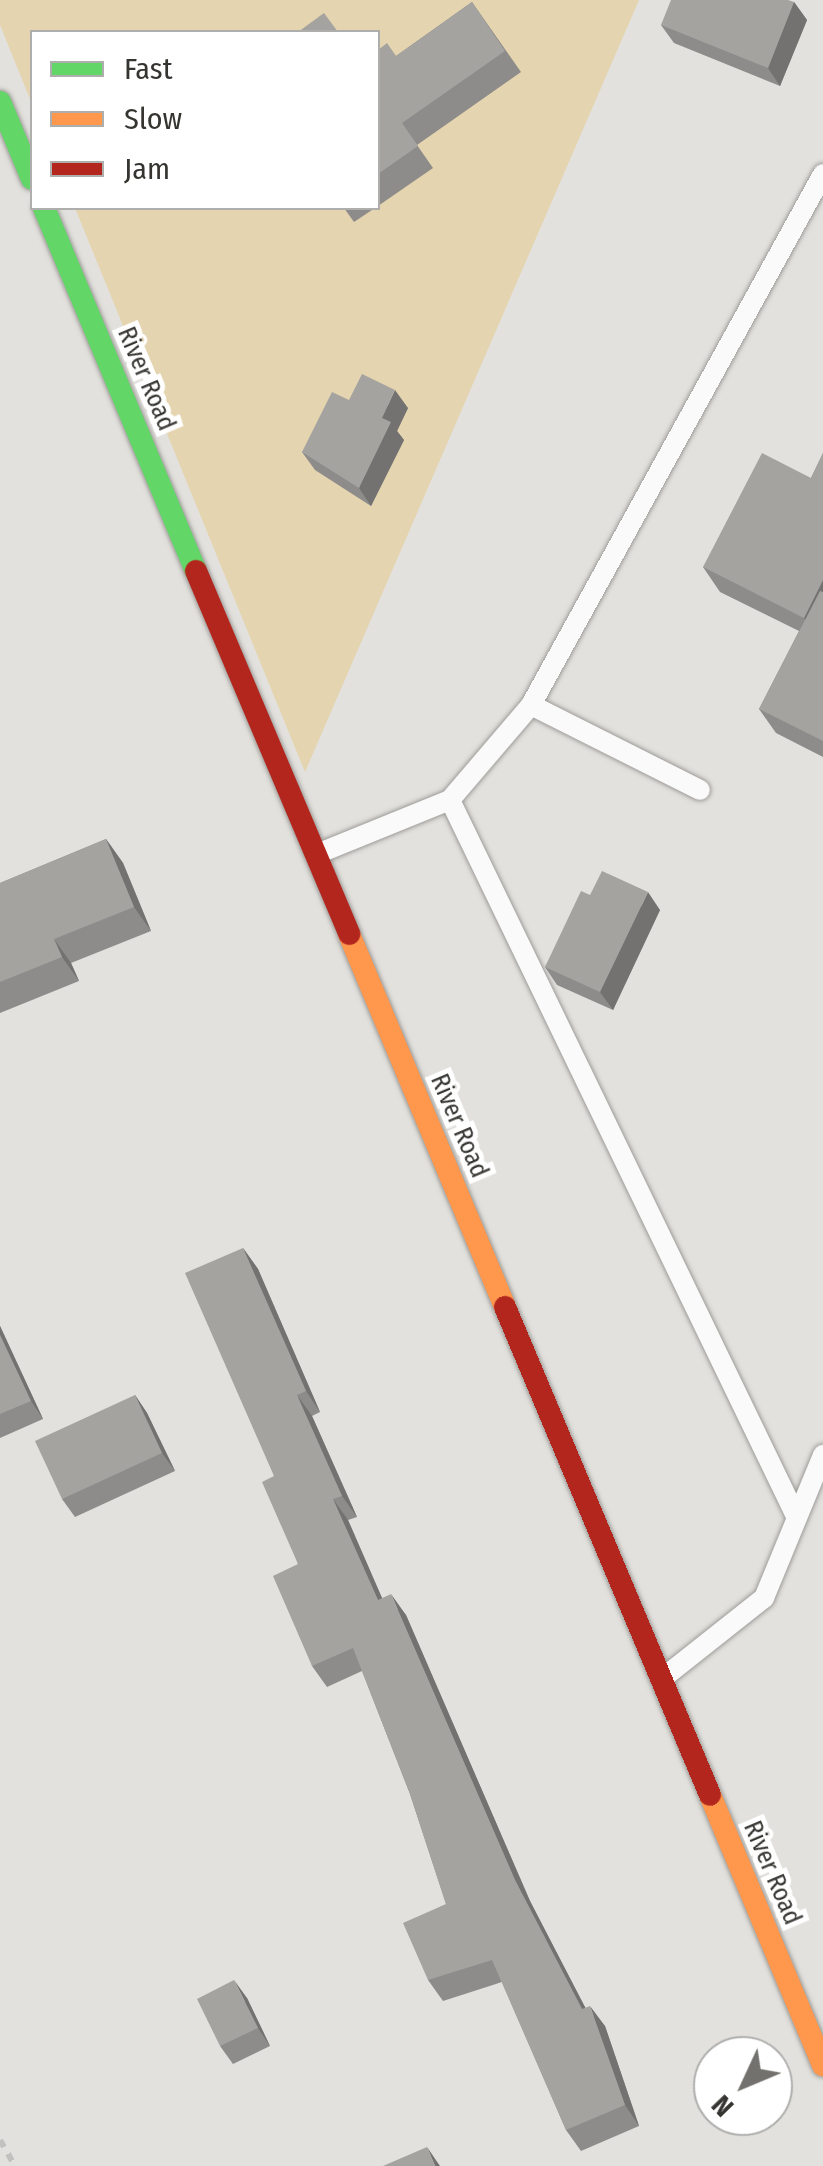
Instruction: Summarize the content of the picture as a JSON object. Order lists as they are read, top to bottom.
{
  "streets": {
    "street": ["River Road"]
  },
  "legend": ["Fast", "Slow", "Jam"],
  "north": "bottom left"
}
